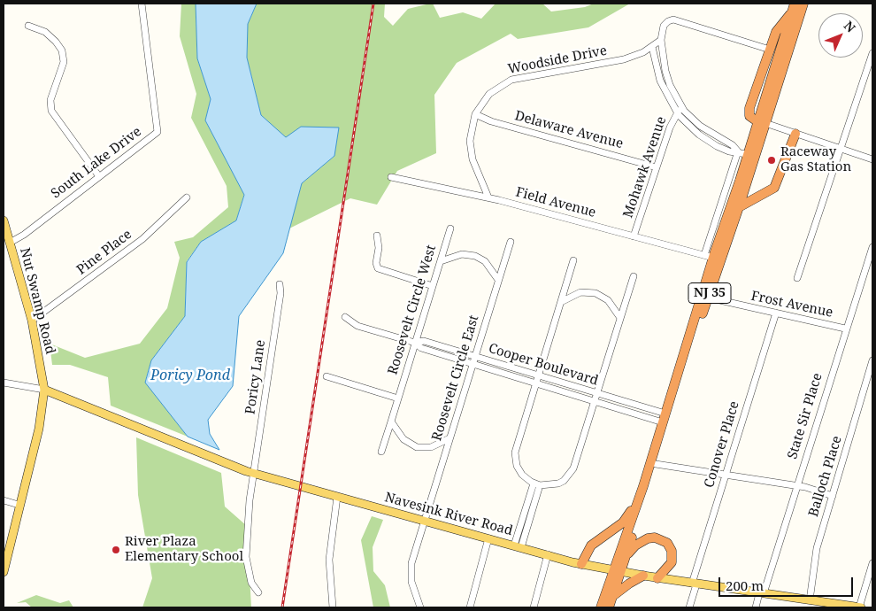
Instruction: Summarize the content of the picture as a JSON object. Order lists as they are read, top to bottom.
{
  "streets": {
    "highway": ["NJ 35"],
    "main road": ["Nut Swamp Road", "Navesink River Road"],
    "street": [
      "Woodside Drive",
      "Delaware Avenue",
      "South Lake Drive",
      "Mohawk Avenue",
      "Field Avenue",
      "Pine Place",
      "Frost Avenue",
      "Roosevelt Circle West",
      "Cooper Boulevard",
      "Poricy Lane",
      "Roosevelt Circle East",
      "State Sir Place",
      "Conover Place",
      "Balloch Place"
    ]
  },
  "crossings": [
    ["Woodside Drive", "Delaware Avenue"],
    ["Woodside Drive", "Field Avenue"],
    ["Delaware Avenue", "Mohawk Avenue"],
    ["South Lake Drive", "Nut Swamp Road"],
    ["Mohawk Avenue", "Field Avenue"],
    ["Field Avenue", "NJ 35"],
    ["Pine Place", "Nut Swamp Road"],
    ["NJ 35", "Frost Avenue"],
    ["NJ 35", "Cooper Boulevard"],
    ["NJ 35", "Navesink River Road"],
    ["Nut Swamp Road", "Navesink River Road"],
    ["Frost Avenue", "State Sir Place"],
    ["Frost Avenue", "Conover Place"],
    ["Roosevelt Circle West", "Cooper Boulevard"],
    ["Cooper Boulevard", "Roosevelt Circle East"],
    ["Poricy Lane", "Navesink River Road"],
    ["Roosevelt Circle East", "Navesink River Road"],
    ["State Sir Place", "Navesink River Road"],
    ["Conover Place", "Navesink River Road"],
    ["Balloch Place", "Navesink River Road"]
  ],
  "water": ["Poricy Pond"],
  "places": ["Raceway Gas Station", "River Plaza Elementary School"],
  "scale_bar": "200 m",
  "north": "top right"
}
